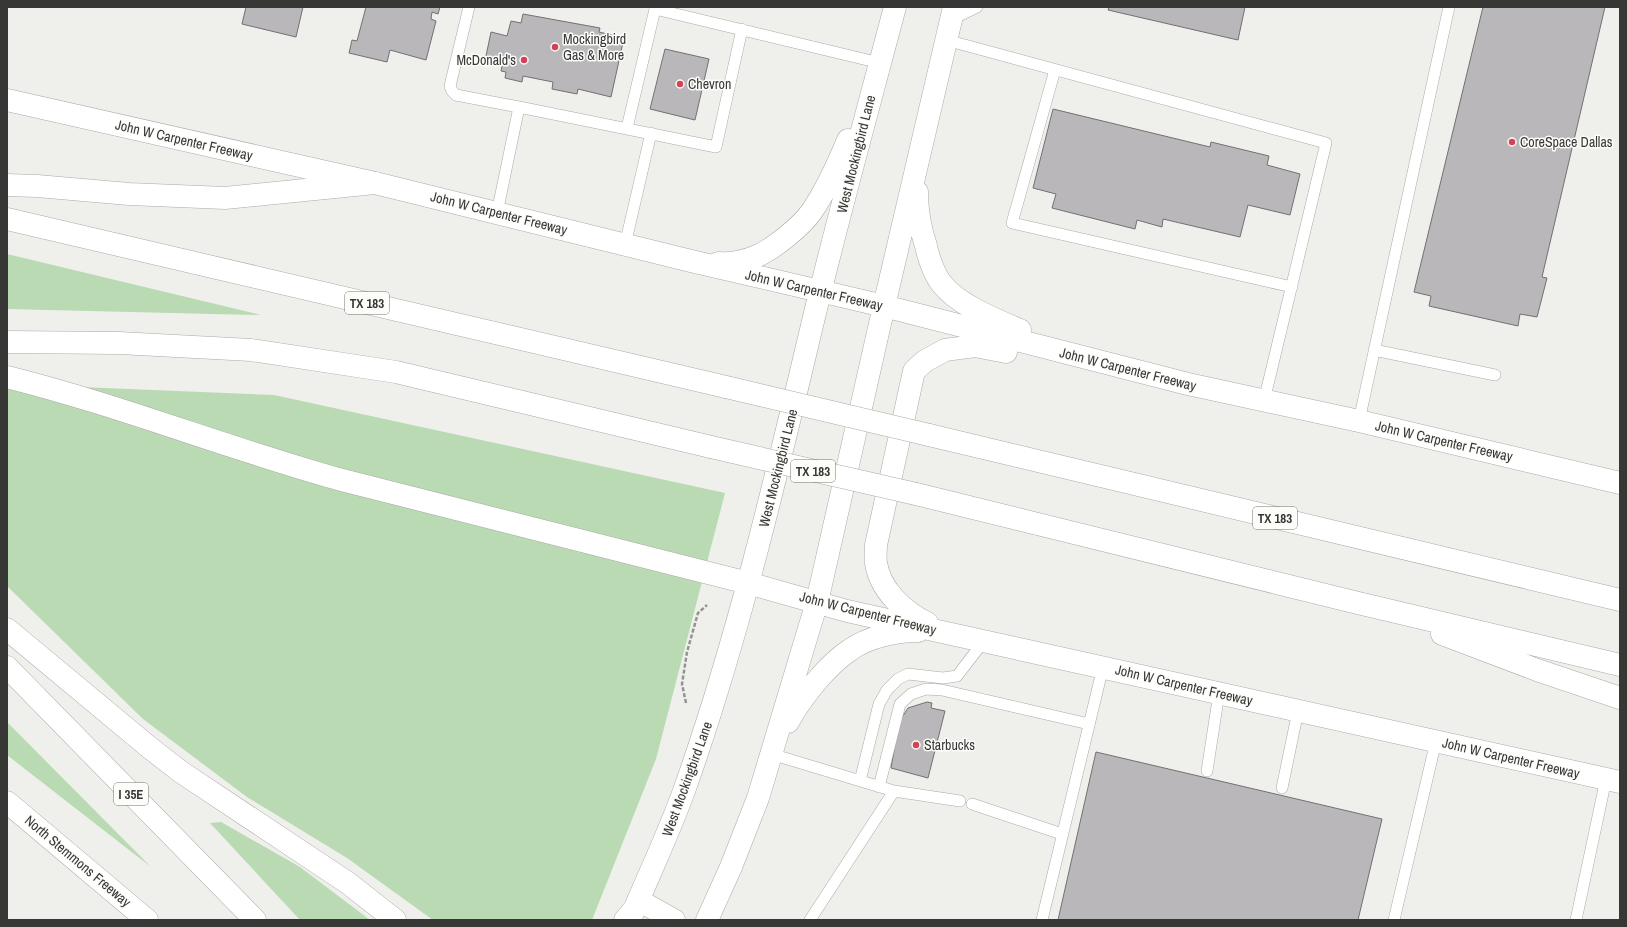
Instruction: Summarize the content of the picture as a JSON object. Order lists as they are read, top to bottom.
{
  "streets": {
    "main road": [
      "John W Carpenter Freeway",
      "West Mockingbird Lane",
      "TX 183",
      "I 35E",
      "North Stemmons Freeway"
    ]
  },
  "crossings": [
    ["John W Carpenter Freeway", "West Mockingbird Lane"]
  ],
  "places": [
    "Mockingbird Gas & More",
    "McDonald's",
    "Chevron",
    "CoreSpace Dallas",
    "Starbucks"
  ]
}
